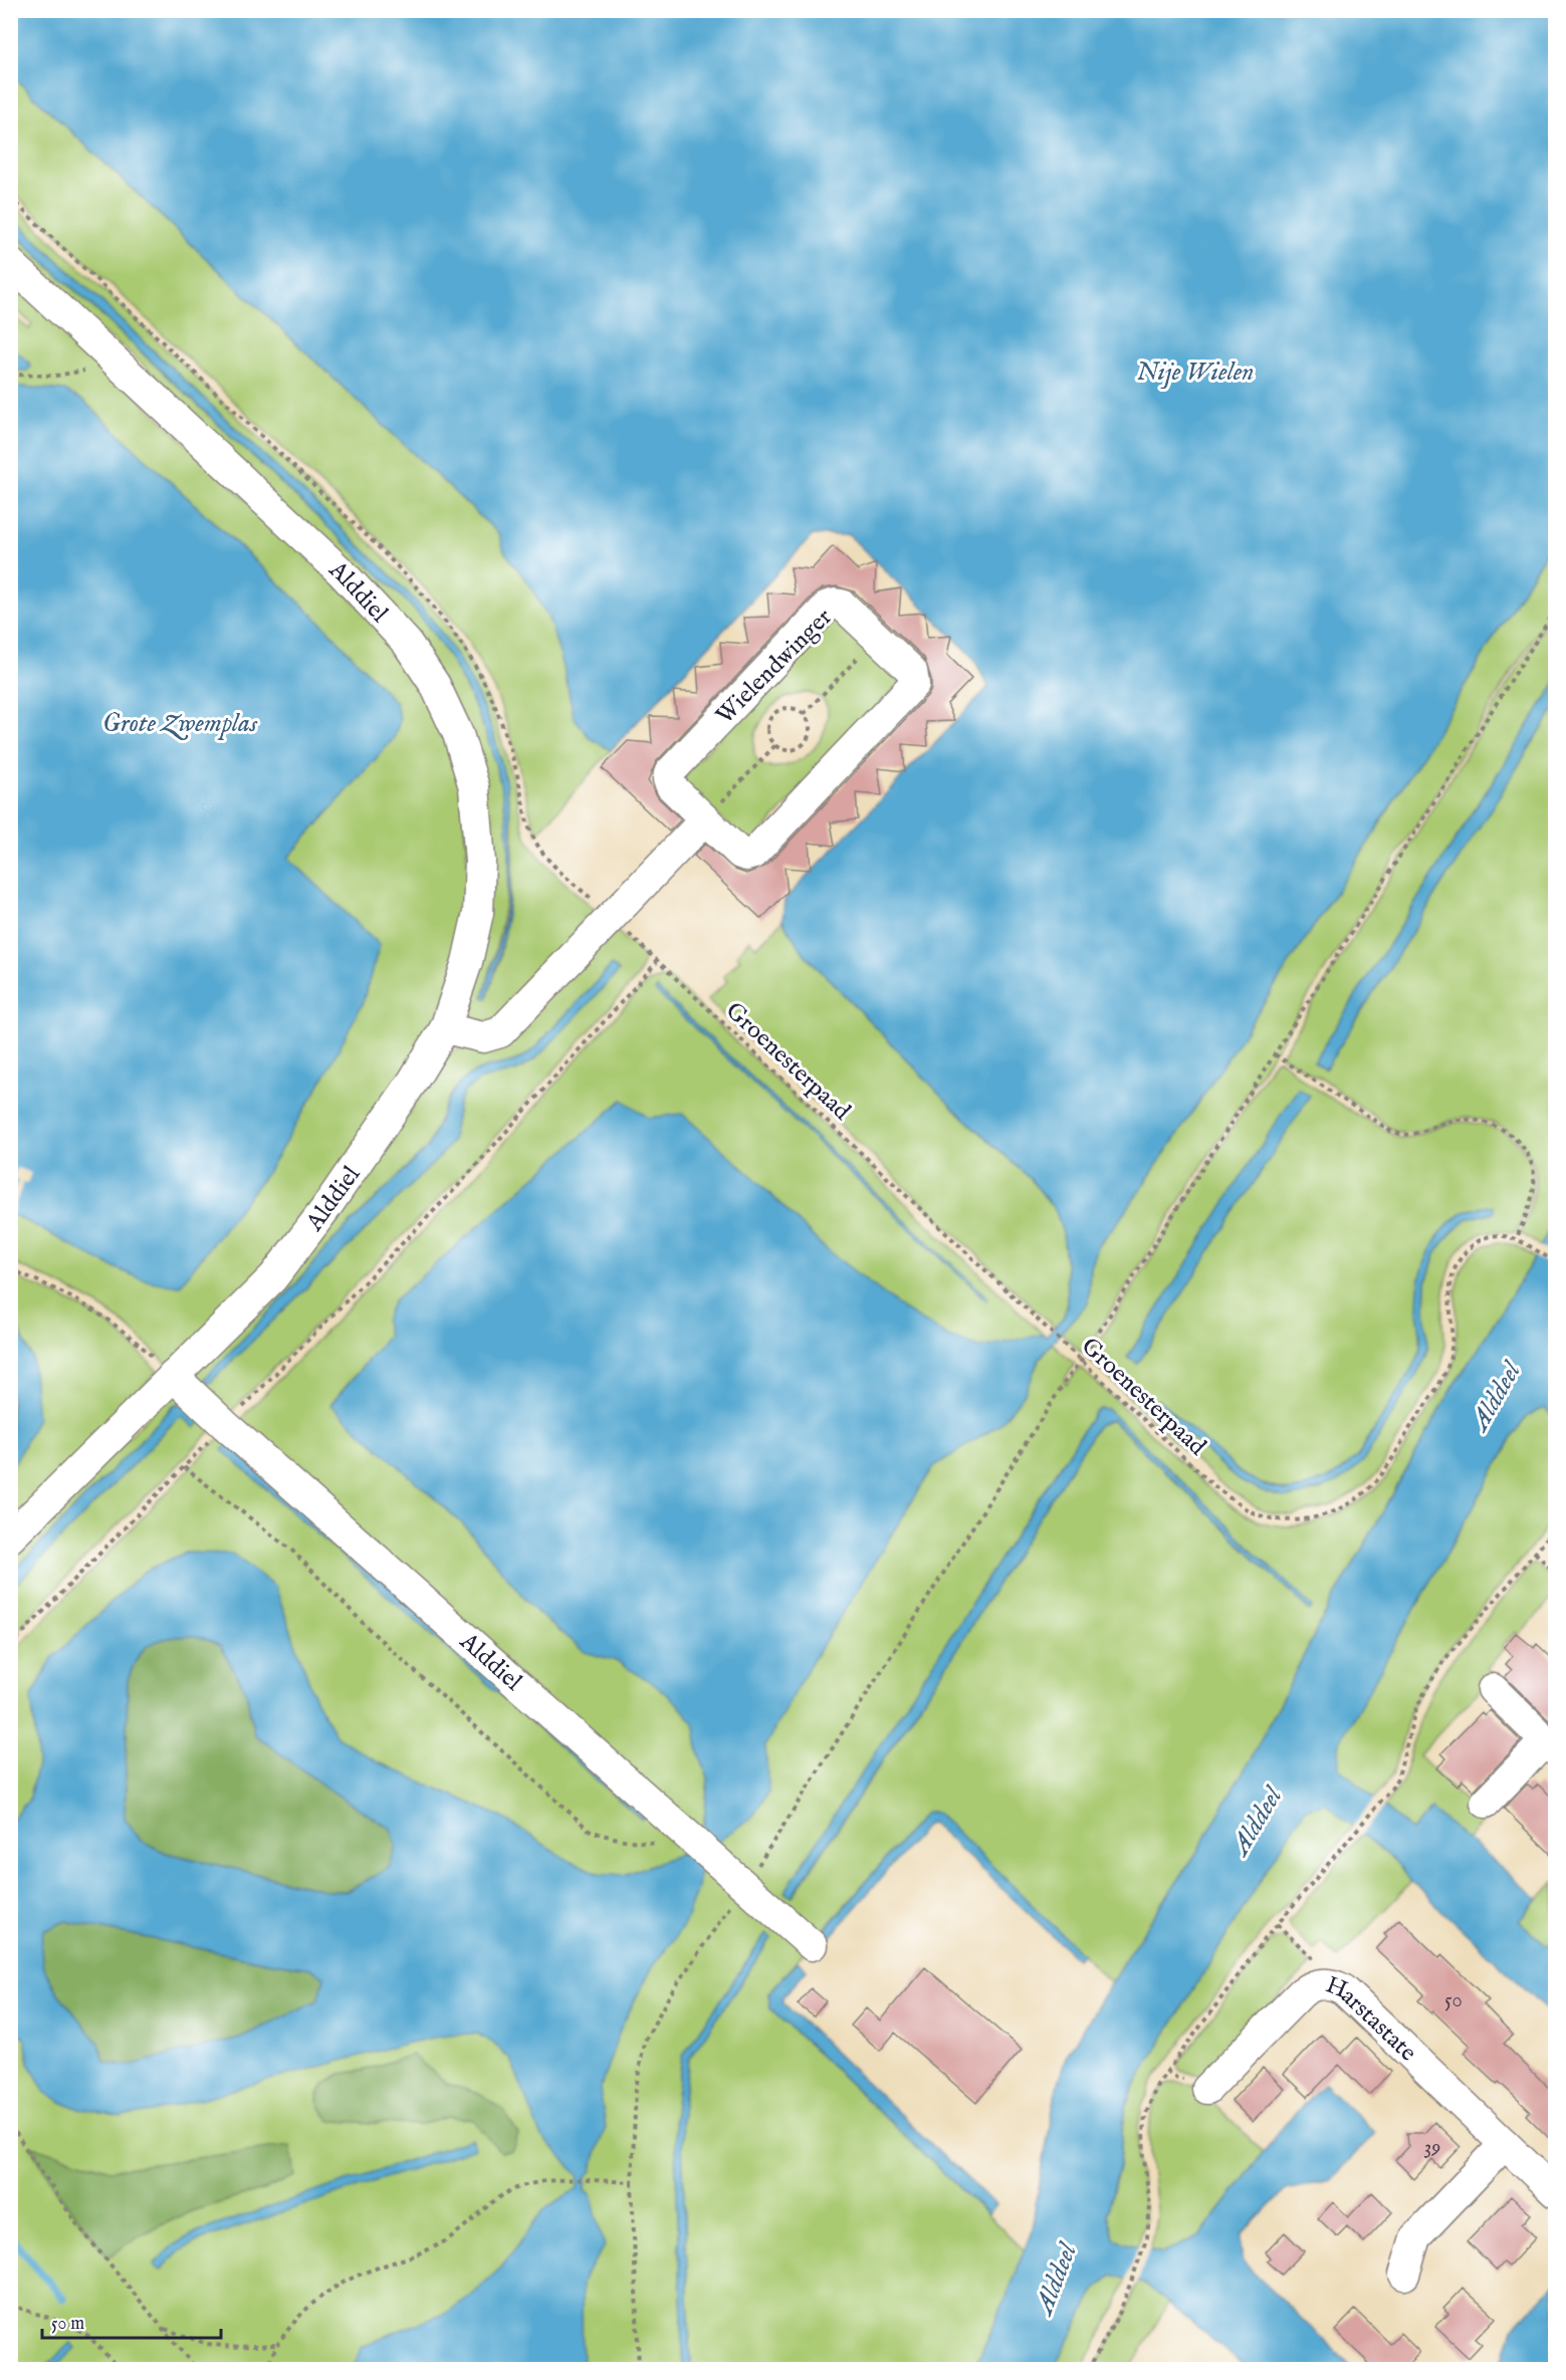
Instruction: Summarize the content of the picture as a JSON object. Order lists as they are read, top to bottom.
{
  "streets": {
    "street": ["Alddiel", "Wielendwinger", "Harstastate"],
    "path": ["Groenesterpaad"]
  },
  "crossings": [
    ["Alddiel", "Groenesterpaad"]
  ],
  "water": ["Nije Wielen", "Grote Zwemplas", "Alddeel"],
  "house_numbers": ["50", "39"],
  "scale_bar": "50 m"
}
